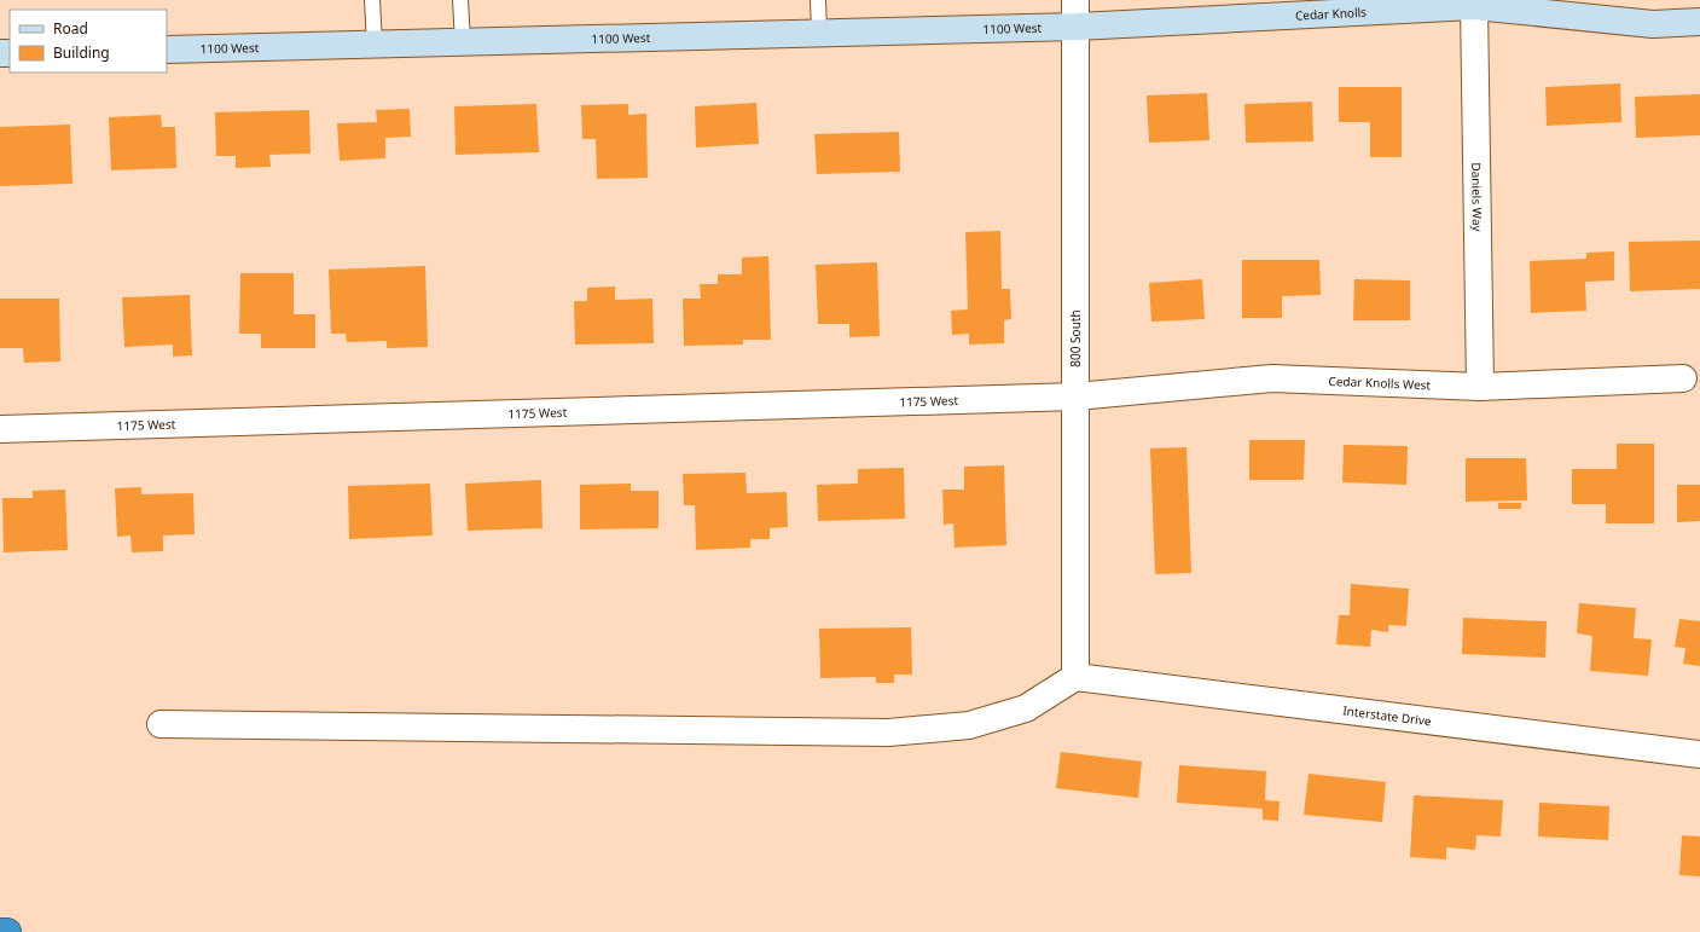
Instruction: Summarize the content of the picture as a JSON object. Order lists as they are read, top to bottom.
{
  "streets": {
    "street": [
      "Cedar Knolls",
      "1100 West",
      "Daniels Way",
      "800 South",
      "Cedar Knolls West",
      "1175 West",
      "Interstate Drive"
    ]
  },
  "crossings": [
    ["Cedar Knolls", "1100 West"],
    ["Cedar Knolls", "Daniels Way"],
    ["Cedar Knolls", "800 South"],
    ["1100 West", "800 South"],
    ["Daniels Way", "Cedar Knolls West"],
    ["800 South", "Cedar Knolls West"],
    ["800 South", "1175 West"],
    ["800 South", "Interstate Drive"],
    ["Cedar Knolls West", "1175 West"]
  ],
  "legend": ["Road", "Building"]
}
